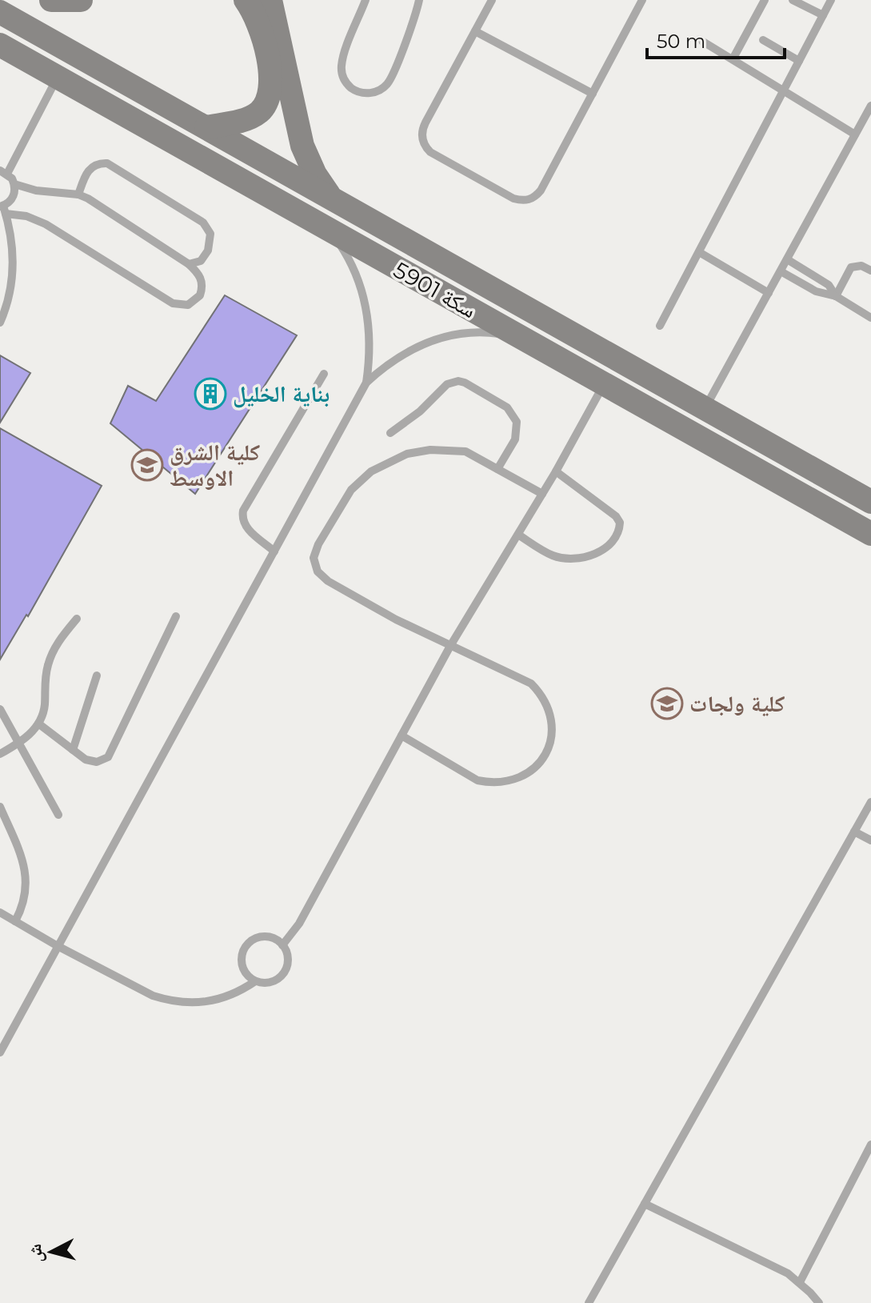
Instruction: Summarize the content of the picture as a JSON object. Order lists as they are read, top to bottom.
{
  "streets": {
    "street": ["سكة 5901"]
  },
  "places": {
    "building": ["بناية الخليل"],
    "school or university": ["كلية الشرق الاوسط", "كلية ولجات"]
  },
  "scale_bar": "50 m",
  "north": "left"
}
